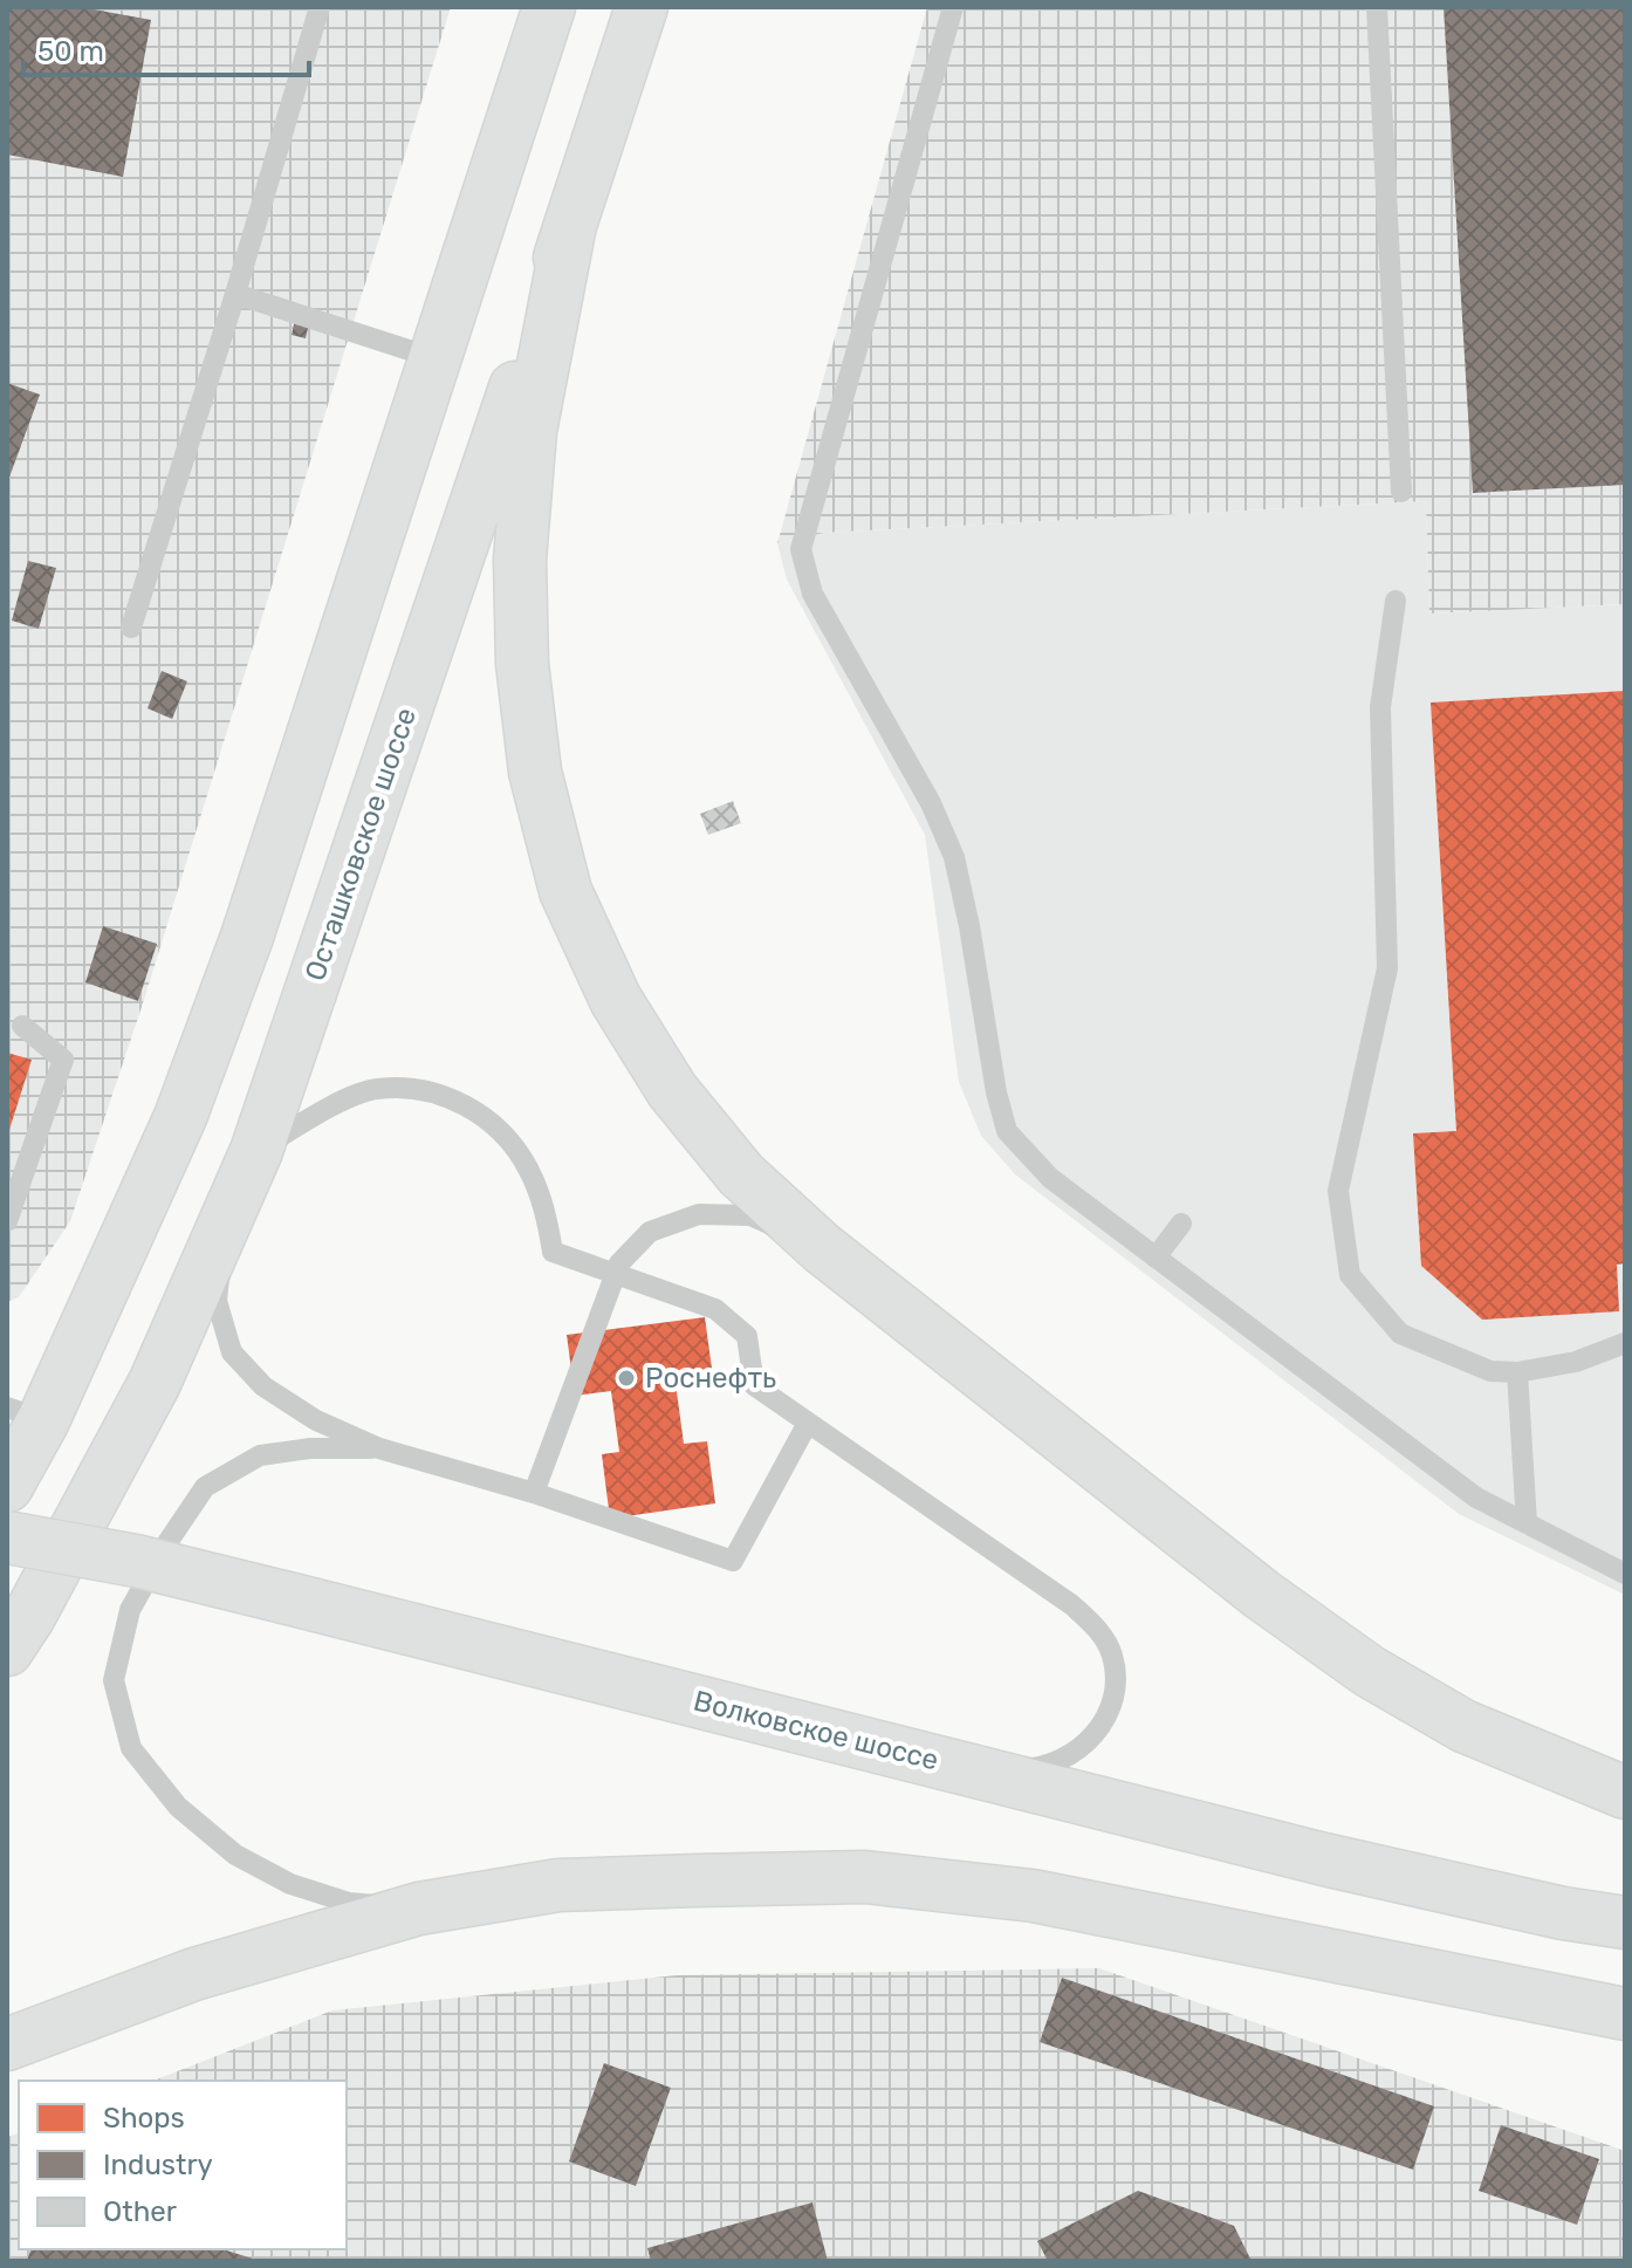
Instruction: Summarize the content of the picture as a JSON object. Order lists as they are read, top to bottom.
{
  "streets": {
    "main road": ["Осташковское шоссе", "Волковское шоссе"]
  },
  "places": ["Роснефть"],
  "legend": ["Shops", "Industry", "Other"],
  "scale_bar": "50 m"
}
